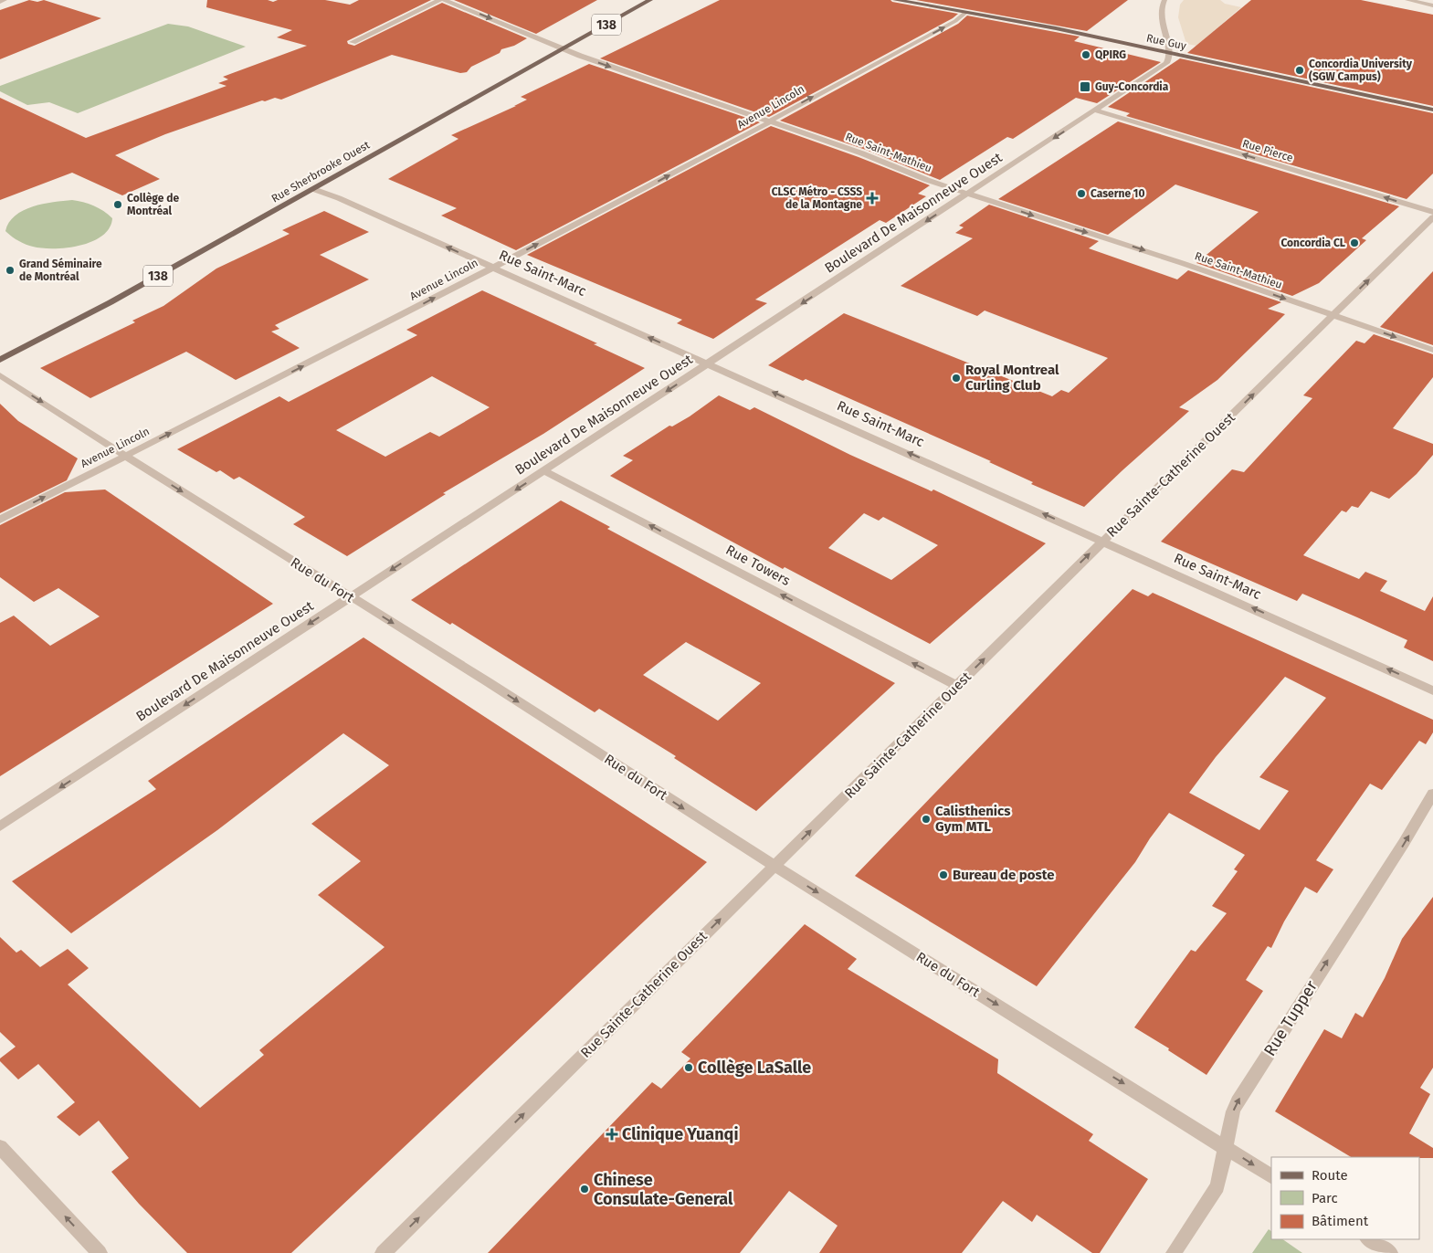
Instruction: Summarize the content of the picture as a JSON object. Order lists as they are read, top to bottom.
{
  "streets": {
    "main road": ["138", "Rue Guy", "Rue Sherbrooke Ouest"],
    "street": [
      "Avenue Lincoln",
      "Rue Pierce",
      "Rue Saint-Mathieu",
      "Boulevard De Maisonneuve Ouest",
      "Rue Saint-Marc",
      "Rue Sainte-Catherine Ouest",
      "Rue Towers",
      "Rue du Fort",
      "Rue Tupper"
    ]
  },
  "crossings": [
    ["Rue Guy", "Avenue Lincoln"],
    ["Rue Guy", "Boulevard De Maisonneuve Ouest"],
    ["Avenue Lincoln", "Rue Saint-Mathieu"],
    ["Avenue Lincoln", "Rue Saint-Marc"],
    ["Avenue Lincoln", "Rue du Fort"],
    ["Rue Pierce", "Boulevard De Maisonneuve Ouest"],
    ["Rue Saint-Mathieu", "Rue Sherbrooke Ouest"],
    ["Rue Saint-Mathieu", "Boulevard De Maisonneuve Ouest"],
    ["Rue Saint-Mathieu", "Rue Sainte-Catherine Ouest"],
    ["Rue Sherbrooke Ouest", "Rue Saint-Marc"],
    ["Boulevard De Maisonneuve Ouest", "Rue Saint-Marc"],
    ["Boulevard De Maisonneuve Ouest", "Rue Towers"],
    ["Boulevard De Maisonneuve Ouest", "Rue du Fort"],
    ["Rue Saint-Marc", "Rue Sainte-Catherine Ouest"],
    ["Rue Sainte-Catherine Ouest", "Rue Towers"],
    ["Rue Sainte-Catherine Ouest", "Rue du Fort"],
    ["Rue du Fort", "Rue Tupper"]
  ],
  "one_way": [
    "Avenue Lincoln",
    "Rue Pierce",
    "Rue Saint-Mathieu",
    "Boulevard De Maisonneuve Ouest",
    "Rue Saint-Marc",
    "Rue Sainte-Catherine Ouest",
    "Rue Towers",
    "Rue du Fort",
    "Rue Tupper"
  ],
  "places": {
    "other": [
      "QPIRG",
      "Concordia University (SGW Campus)",
      "Caserne 10",
      "Collège de Montréal",
      "Concordia CL",
      "Grand Séminaire de Montréal",
      "Royal Montreal Curling Club",
      "Calisthenics Gym MTL",
      "Bureau de poste",
      "Collège LaSalle",
      "Chinese Consulate-General"
    ],
    "transit": ["Guy-Concordia"],
    "health": ["CLSC Métro - CSSS de la Montagne", "Clinique Yuanqi"]
  },
  "legend": ["Route", "Parc", "Bâtiment"]
}
